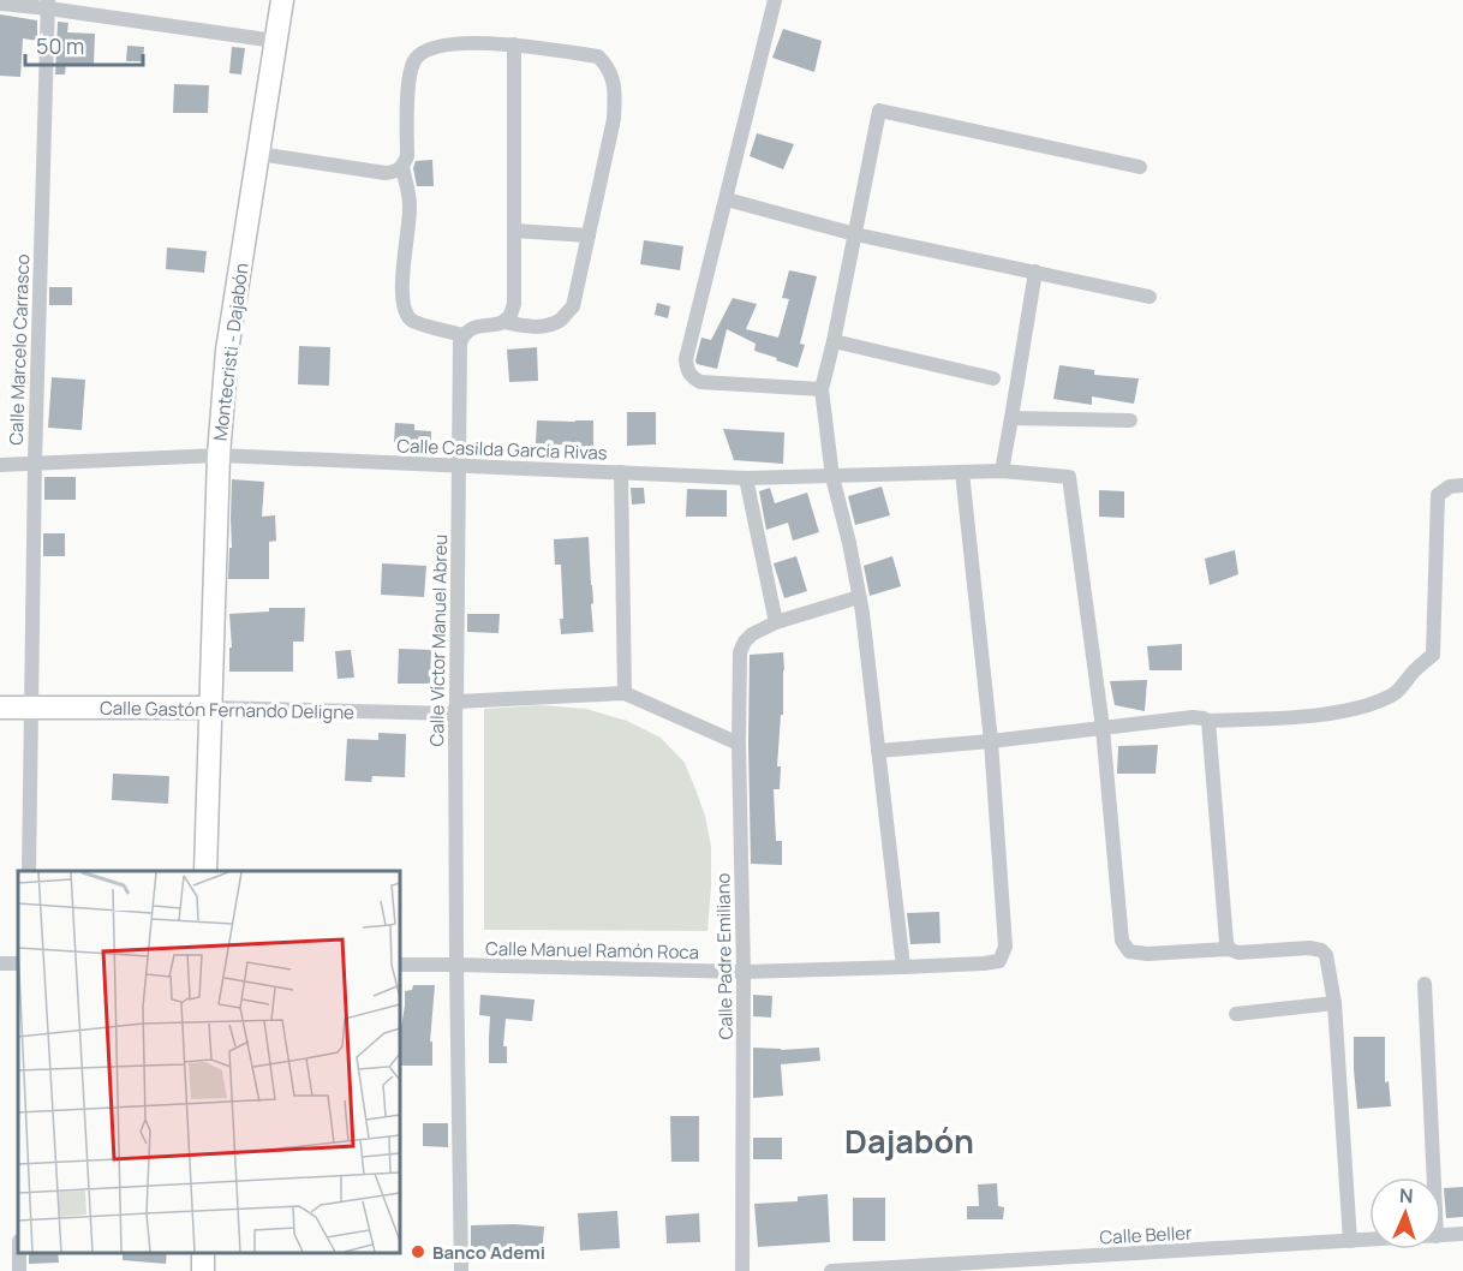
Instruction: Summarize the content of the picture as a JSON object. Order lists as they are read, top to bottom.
{
  "streets": {
    "main road": ["Montecristi - Dajabón", "Calle Gastón Fernando Deligne"],
    "street": [
      "Calle Marcelo Carrasco",
      "Calle Casilda García Rivas",
      "Calle Víctor Manuel Abreu",
      "Calle Manuel Ramón Roca",
      "Calle Padre Emiliano",
      "Calle Beller"
    ]
  },
  "crossings": [
    ["Calle Marcelo Carrasco", "Calle Casilda García Rivas"],
    ["Calle Marcelo Carrasco", "Calle Gastón Fernando Deligne"],
    ["Montecristi - Dajabón", "Calle Casilda García Rivas"],
    ["Montecristi - Dajabón", "Calle Gastón Fernando Deligne"],
    ["Calle Casilda García Rivas", "Calle Víctor Manuel Abreu"],
    ["Calle Víctor Manuel Abreu", "Calle Gastón Fernando Deligne"],
    ["Calle Víctor Manuel Abreu", "Calle Manuel Ramón Roca"],
    ["Calle Manuel Ramón Roca", "Calle Padre Emiliano"]
  ],
  "districts": ["Dajabón"],
  "places": ["Banco Ademi"],
  "scale_bar": "50 m",
  "north": "top"
}
